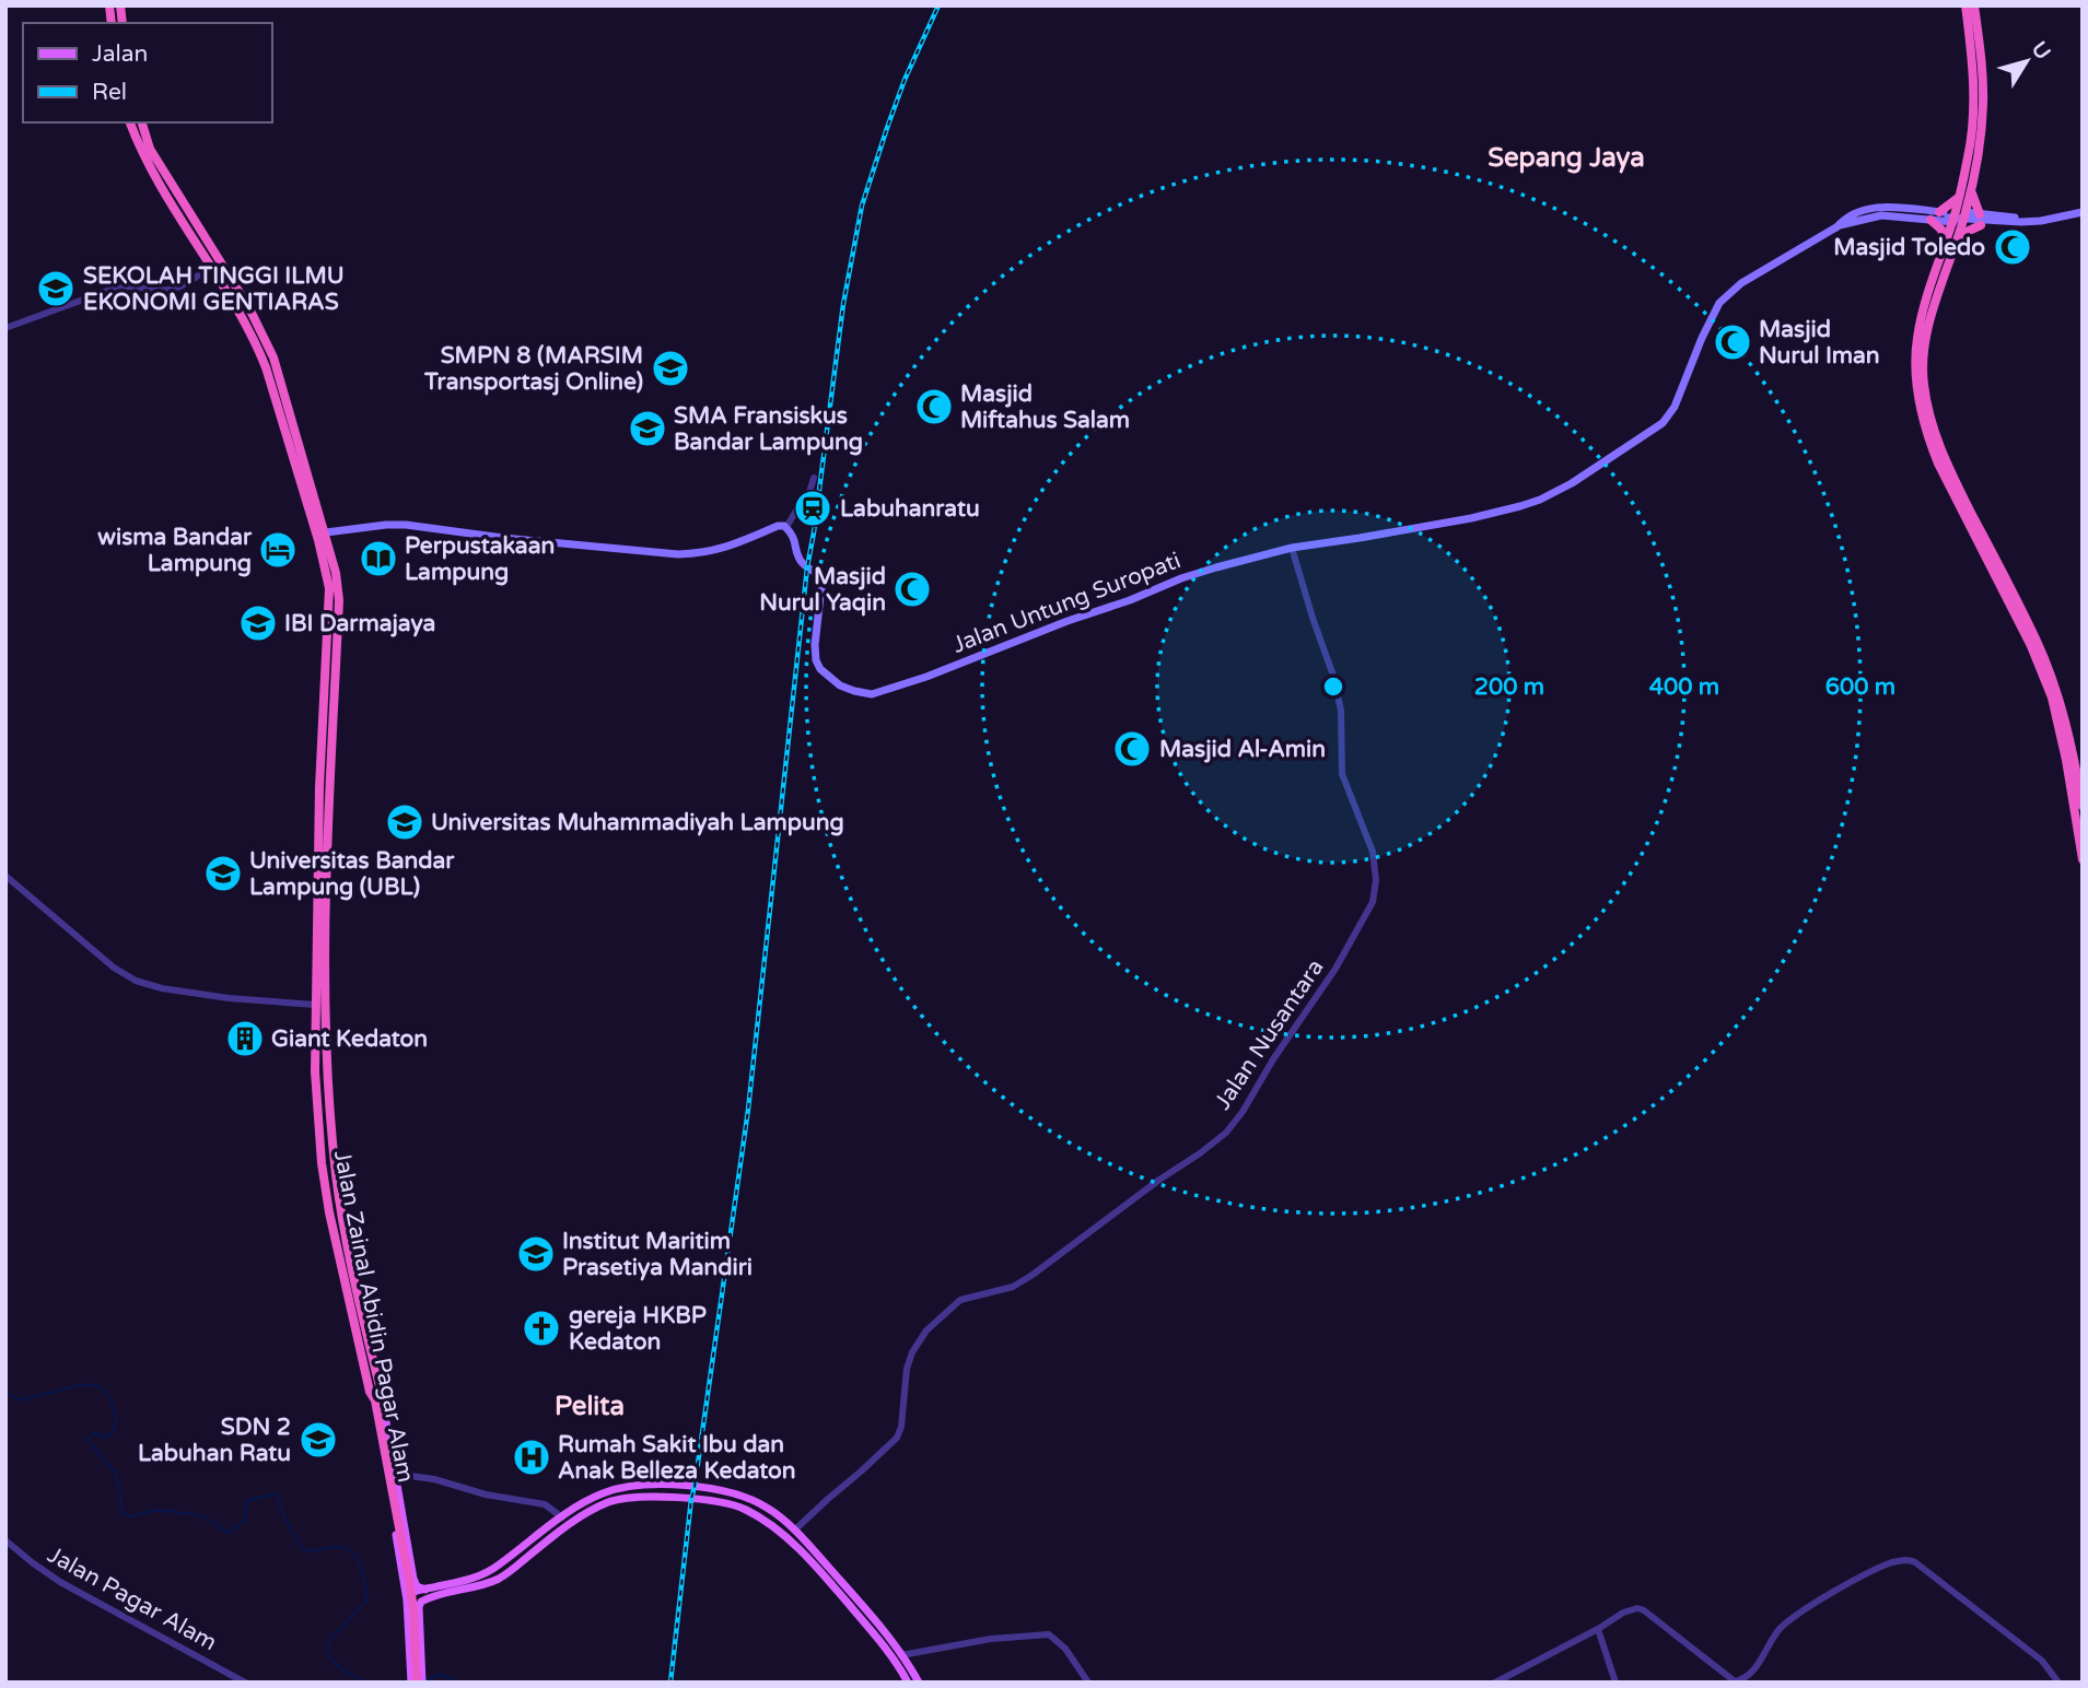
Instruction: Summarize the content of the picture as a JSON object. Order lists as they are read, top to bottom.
{
  "streets": {
    "highway": ["Jalan Zainal Abidin Pagar Alam"],
    "main road": ["Jalan Untung Suropati"],
    "street": ["Jalan Nusantara", "Jalan Pagar Alam"]
  },
  "crossings": [
    ["Jalan Untung Suropati", "Jalan Nusantara"]
  ],
  "districts": ["Sepang Jaya", "Pelita"],
  "places": {
    "mosque": [
      "Masjid Toledo",
      "Masjid Nurul Iman",
      "Masjid Miftahus Salam",
      "Masjid Nurul Yaqin",
      "Masjid Al-Amin"
    ],
    "school or university": [
      "SEKOLAH TINGGI ILMU EKONOMI GENTIARAS",
      "SMPN 8 (MARSIM Transportasj Online)",
      "SMA Fransiskus Bandar Lampung",
      "IBI Darmajaya",
      "Universitas Muhammadiyah Lampung",
      "Universitas Bandar Lampung (UBL)",
      "Institut Maritim Prasetiya Mandiri",
      "SDN 2 Labuhan Ratu"
    ],
    "station": ["Labuhanratu"],
    "hotel": ["wisma Bandar Lampung"],
    "library": ["Perpustakaan Lampung"],
    "building": ["Giant Kedaton"],
    "church": ["gereja HKBP Kedaton"],
    "hospital": ["Rumah Sakit Ibu dan Anak Belleza Kedaton"]
  },
  "legend": ["Jalan", "Rel"],
  "north": "top right",
  "rings": ["200 m", "400 m", "600 m"]
}
